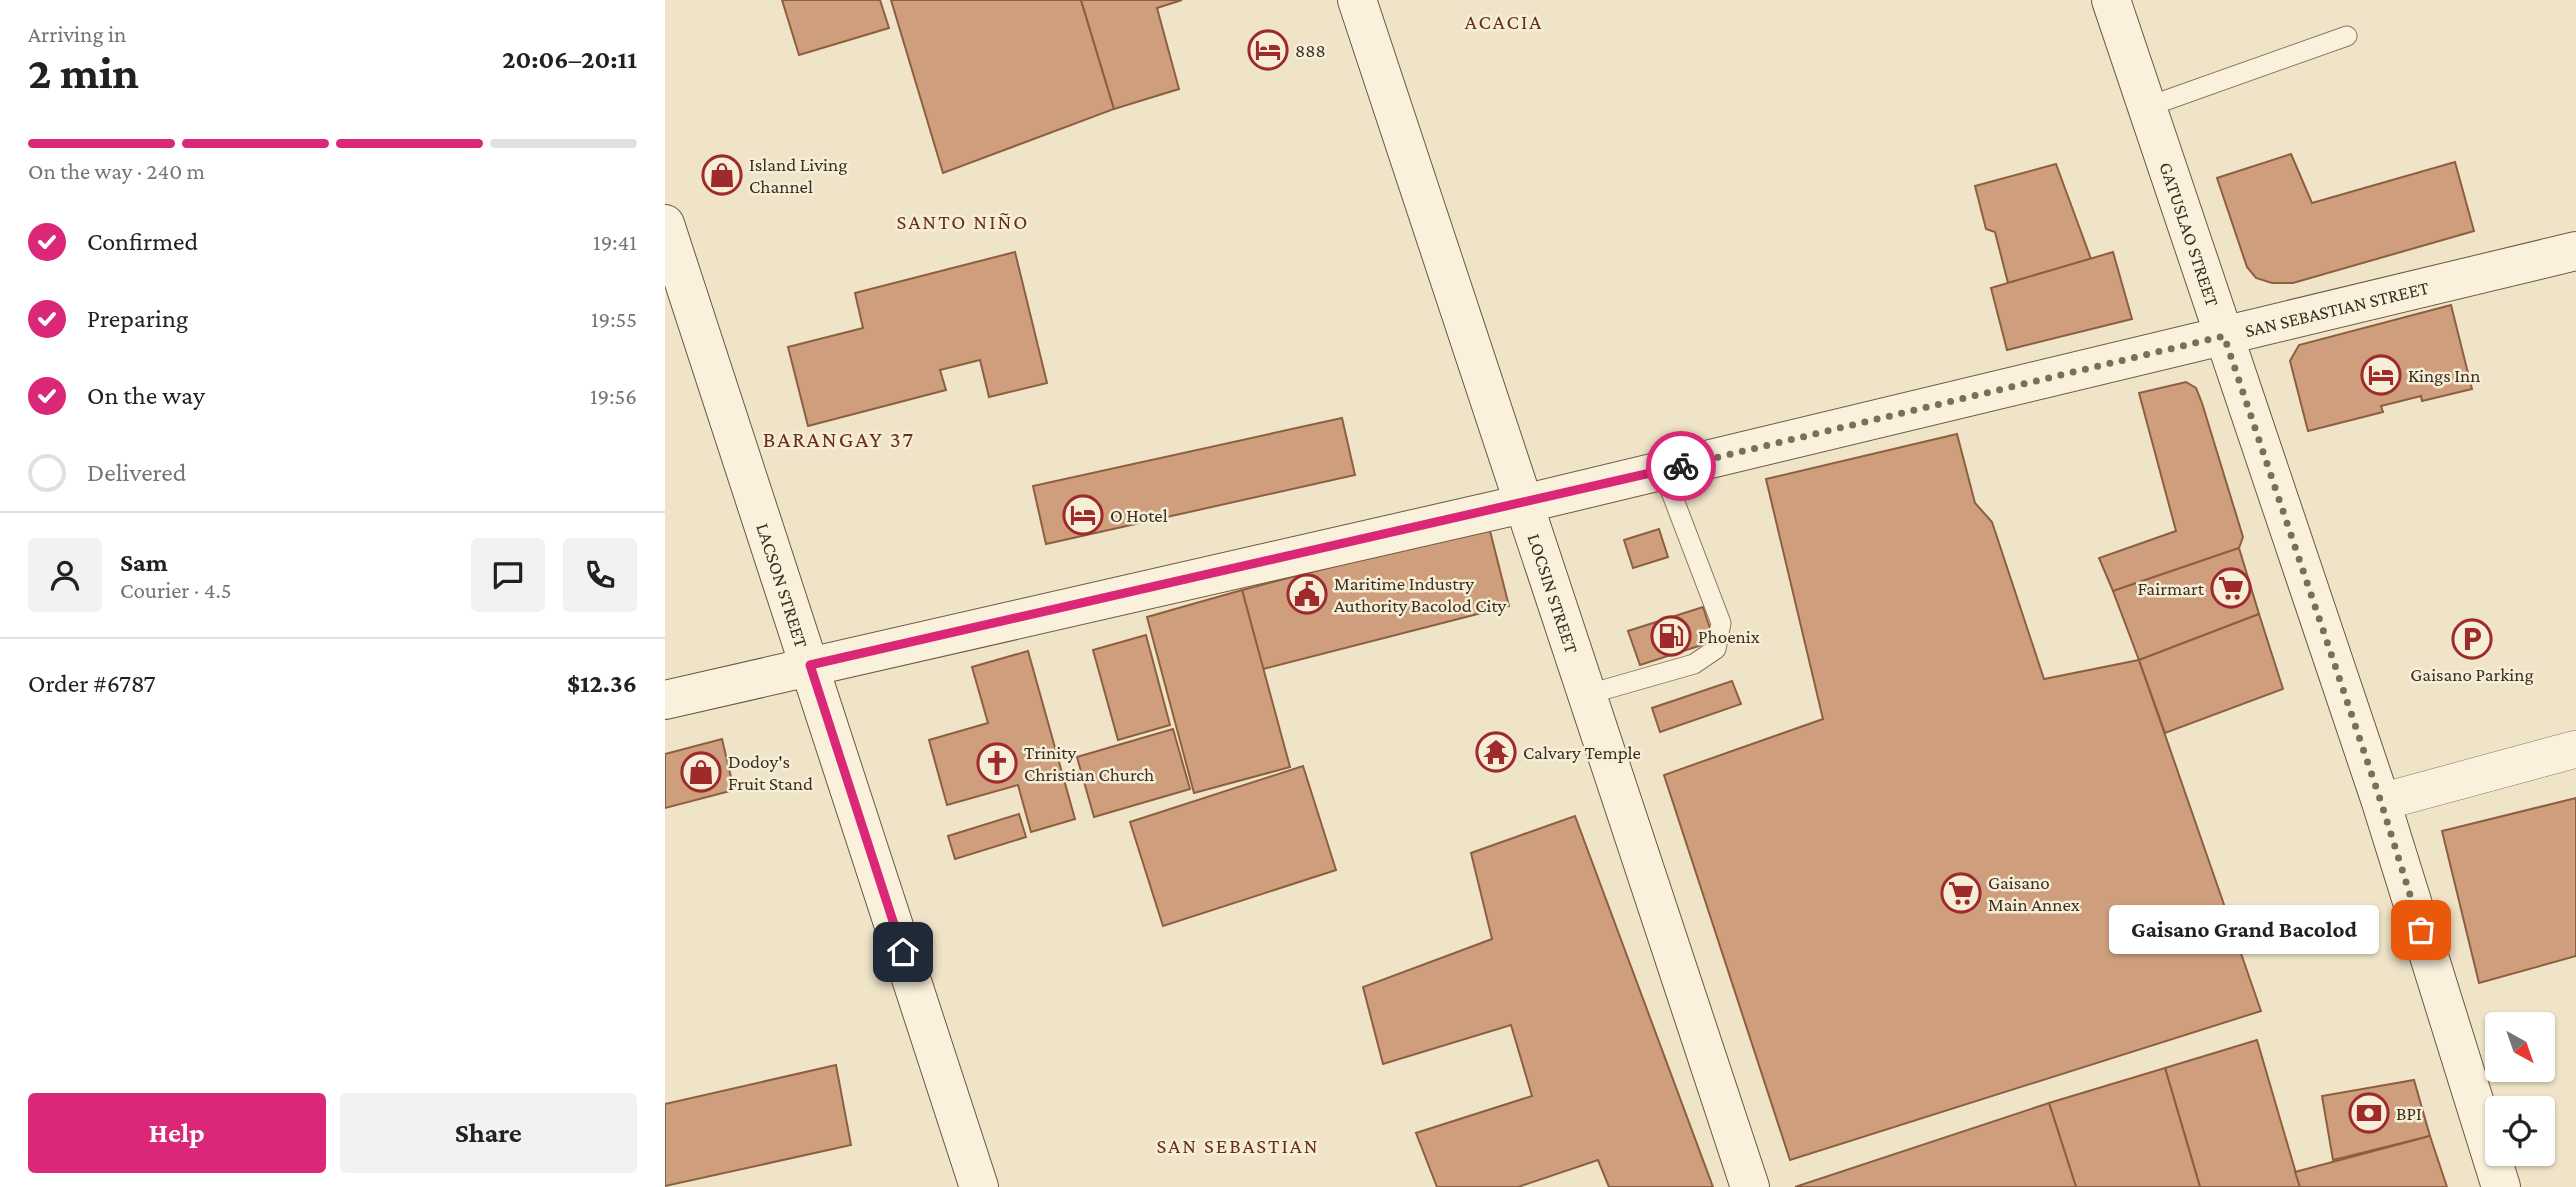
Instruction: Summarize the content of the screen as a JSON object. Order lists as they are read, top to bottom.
{
  "streets": {
    "street": [
      "GATUSLAO STREET",
      "SAN SEBASTIAN STREET",
      "LACSON STREET",
      "LOCSIN STREET"
    ]
  },
  "crossings": [
    ["GATUSLAO STREET", "SAN SEBASTIAN STREET"],
    ["SAN SEBASTIAN STREET", "LACSON STREET"],
    ["SAN SEBASTIAN STREET", "LOCSIN STREET"]
  ],
  "districts": [
    "ACACIA",
    "SANTO NIÑO",
    "BARANGAY 37",
    "SAN SEBASTIAN"
  ],
  "places": {
    "hotel": ["888", "Kings Inn", "O Hotel"],
    "shop": ["Island Living Channel", "Dodoy's Fruit Stand"],
    "supermarket": ["Fairmart", "Gaisano Main Annex"],
    "public building": ["Maritime Industry Authority Bacolod City"],
    "fuel station": ["Phoenix"],
    "parking": ["Gaisano Parking"],
    "temple": ["Calvary Temple"],
    "church": ["Trinity Christian Church"],
    "other": ["Gaisano Grand Bacolod"],
    "bank": ["BPI"]
  },
  "north": "bottom right",
  "page": {
    "heading": ["2 min", "Arriving in", "20:06–20:11"],
    "panel": [
      "Sam",
      "Courier · 4.5",
      "Order #6787",
      "$12.36"
    ],
    "bar": "On the way · 240 m",
    "list": [
      ["Confirmed", "19:41"],
      ["Preparing", "19:55"],
      ["On the way", "19:56"],
      "Delivered"
    ],
    "bubble": "Gaisano Grand Bacolod",
    "buttons": ["Help", "Share"]
  }
}
